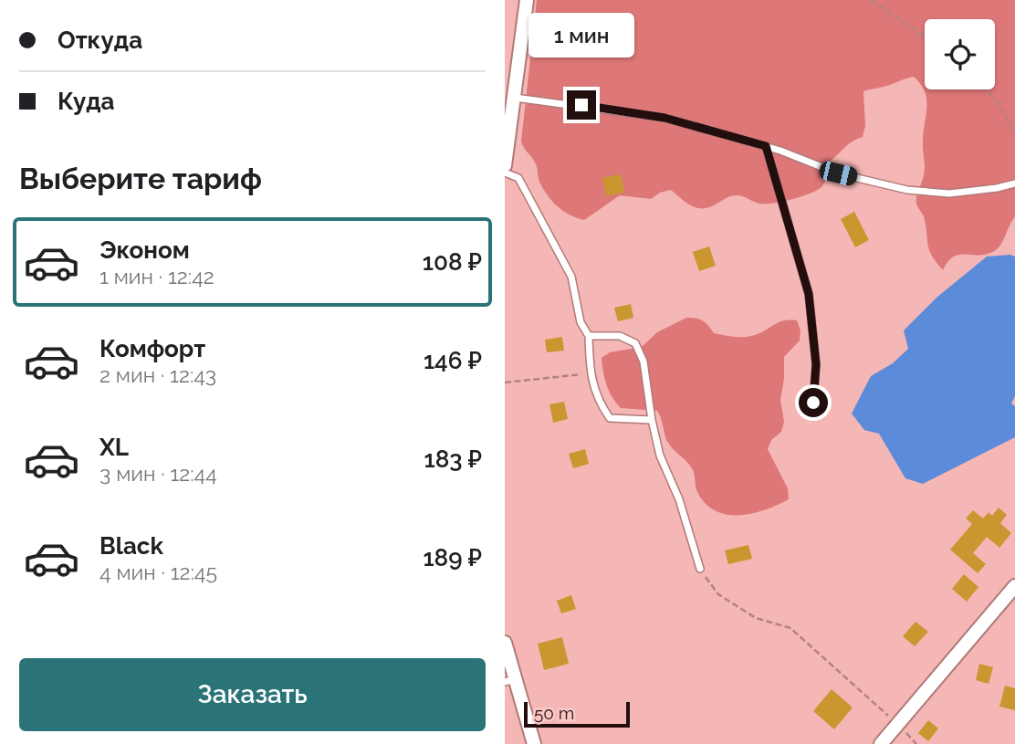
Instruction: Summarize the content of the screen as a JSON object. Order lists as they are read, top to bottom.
{
  "scale_bar": "50 m",
  "page": {
    "banner": ["Откуда", "Куда"],
    "bubble": "1 мин",
    "heading": "Выберите тариф",
    "list": [
      {
        "name": "Эконом",
        "note": "1 мин · 12:42",
        "value": "108 ₽"
      },
      {
        "name": "Комфорт",
        "note": "2 мин · 12:43",
        "value": "146 ₽"
      },
      {
        "name": "XL",
        "note": "3 мин · 12:44",
        "value": "183 ₽"
      },
      {
        "name": "Black",
        "note": "4 мин · 12:45",
        "value": "189 ₽"
      }
    ],
    "buttons": "Заказать",
    "scale": "50 m"
  }
}
